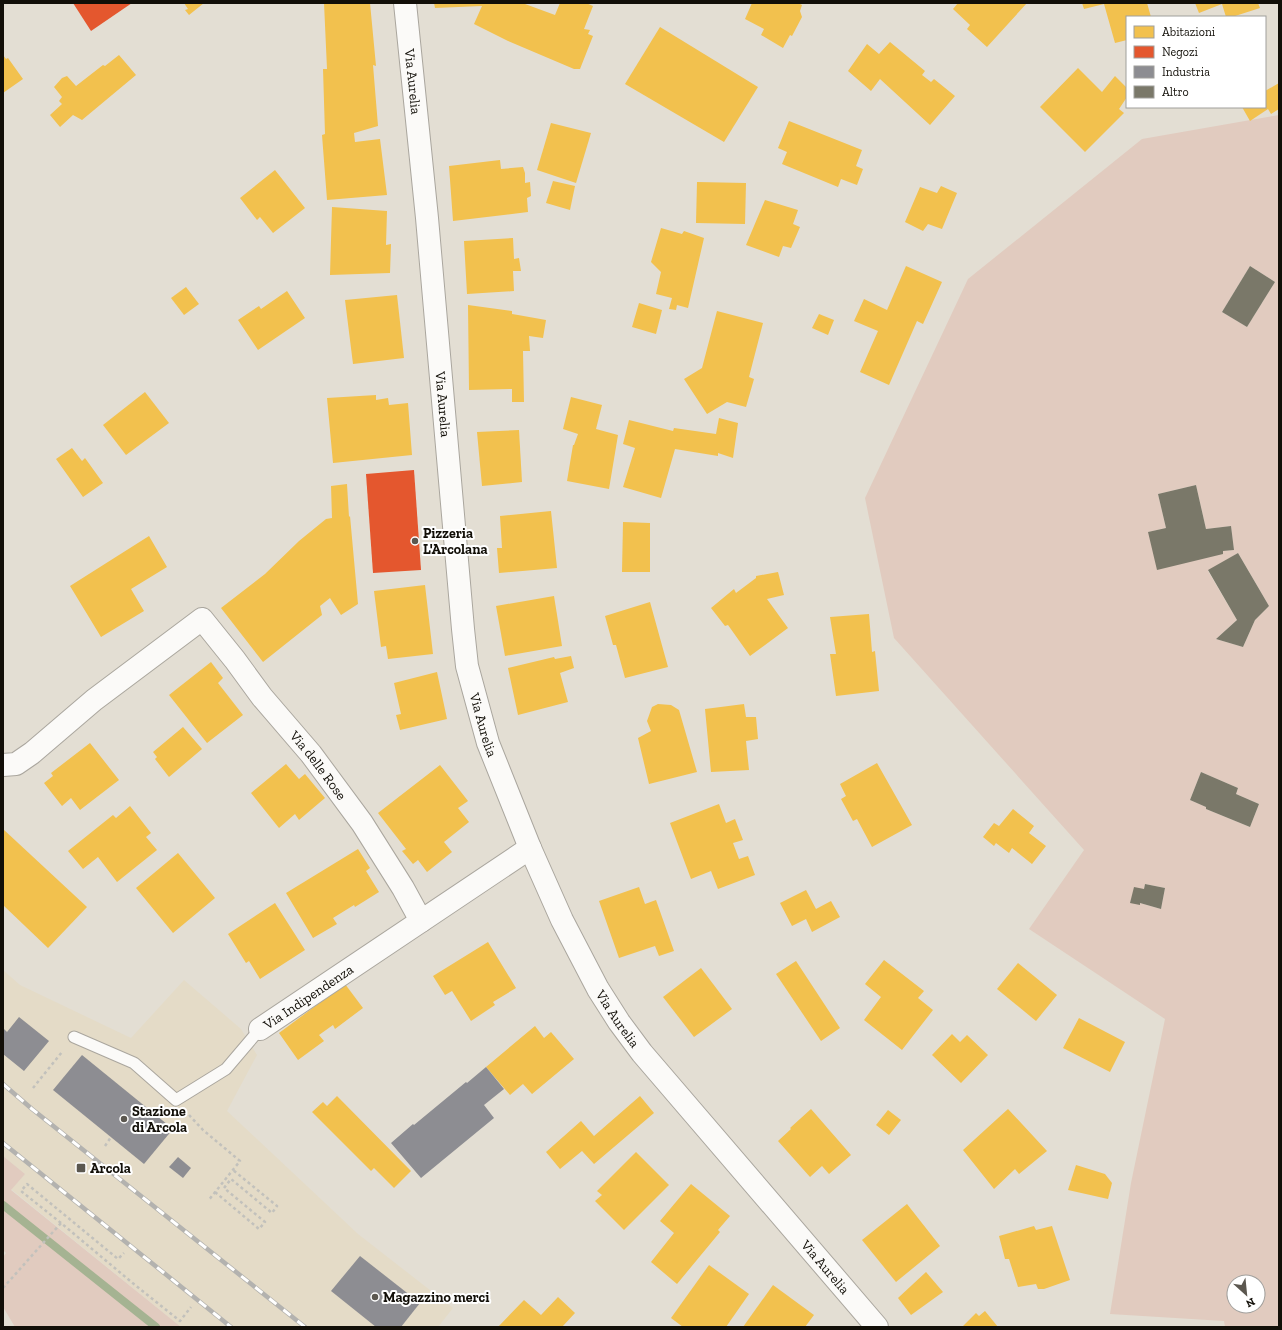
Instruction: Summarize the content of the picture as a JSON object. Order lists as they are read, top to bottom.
{
  "streets": {
    "main road": ["Via Aurelia", "Via delle Rose", "Via Indipendenza"]
  },
  "crossings": [
    ["Via Aurelia", "Via Indipendenza"],
    ["Via delle Rose", "Via Indipendenza"]
  ],
  "places": {
    "other": ["Pizzeria L'Arcolana", "Stazione di Arcola", "Magazzino merci"],
    "transit": ["Arcola"]
  },
  "legend": [
    "Abitazioni",
    "Negozi",
    "Industria",
    "Altro"
  ],
  "north": "bottom right"
}
